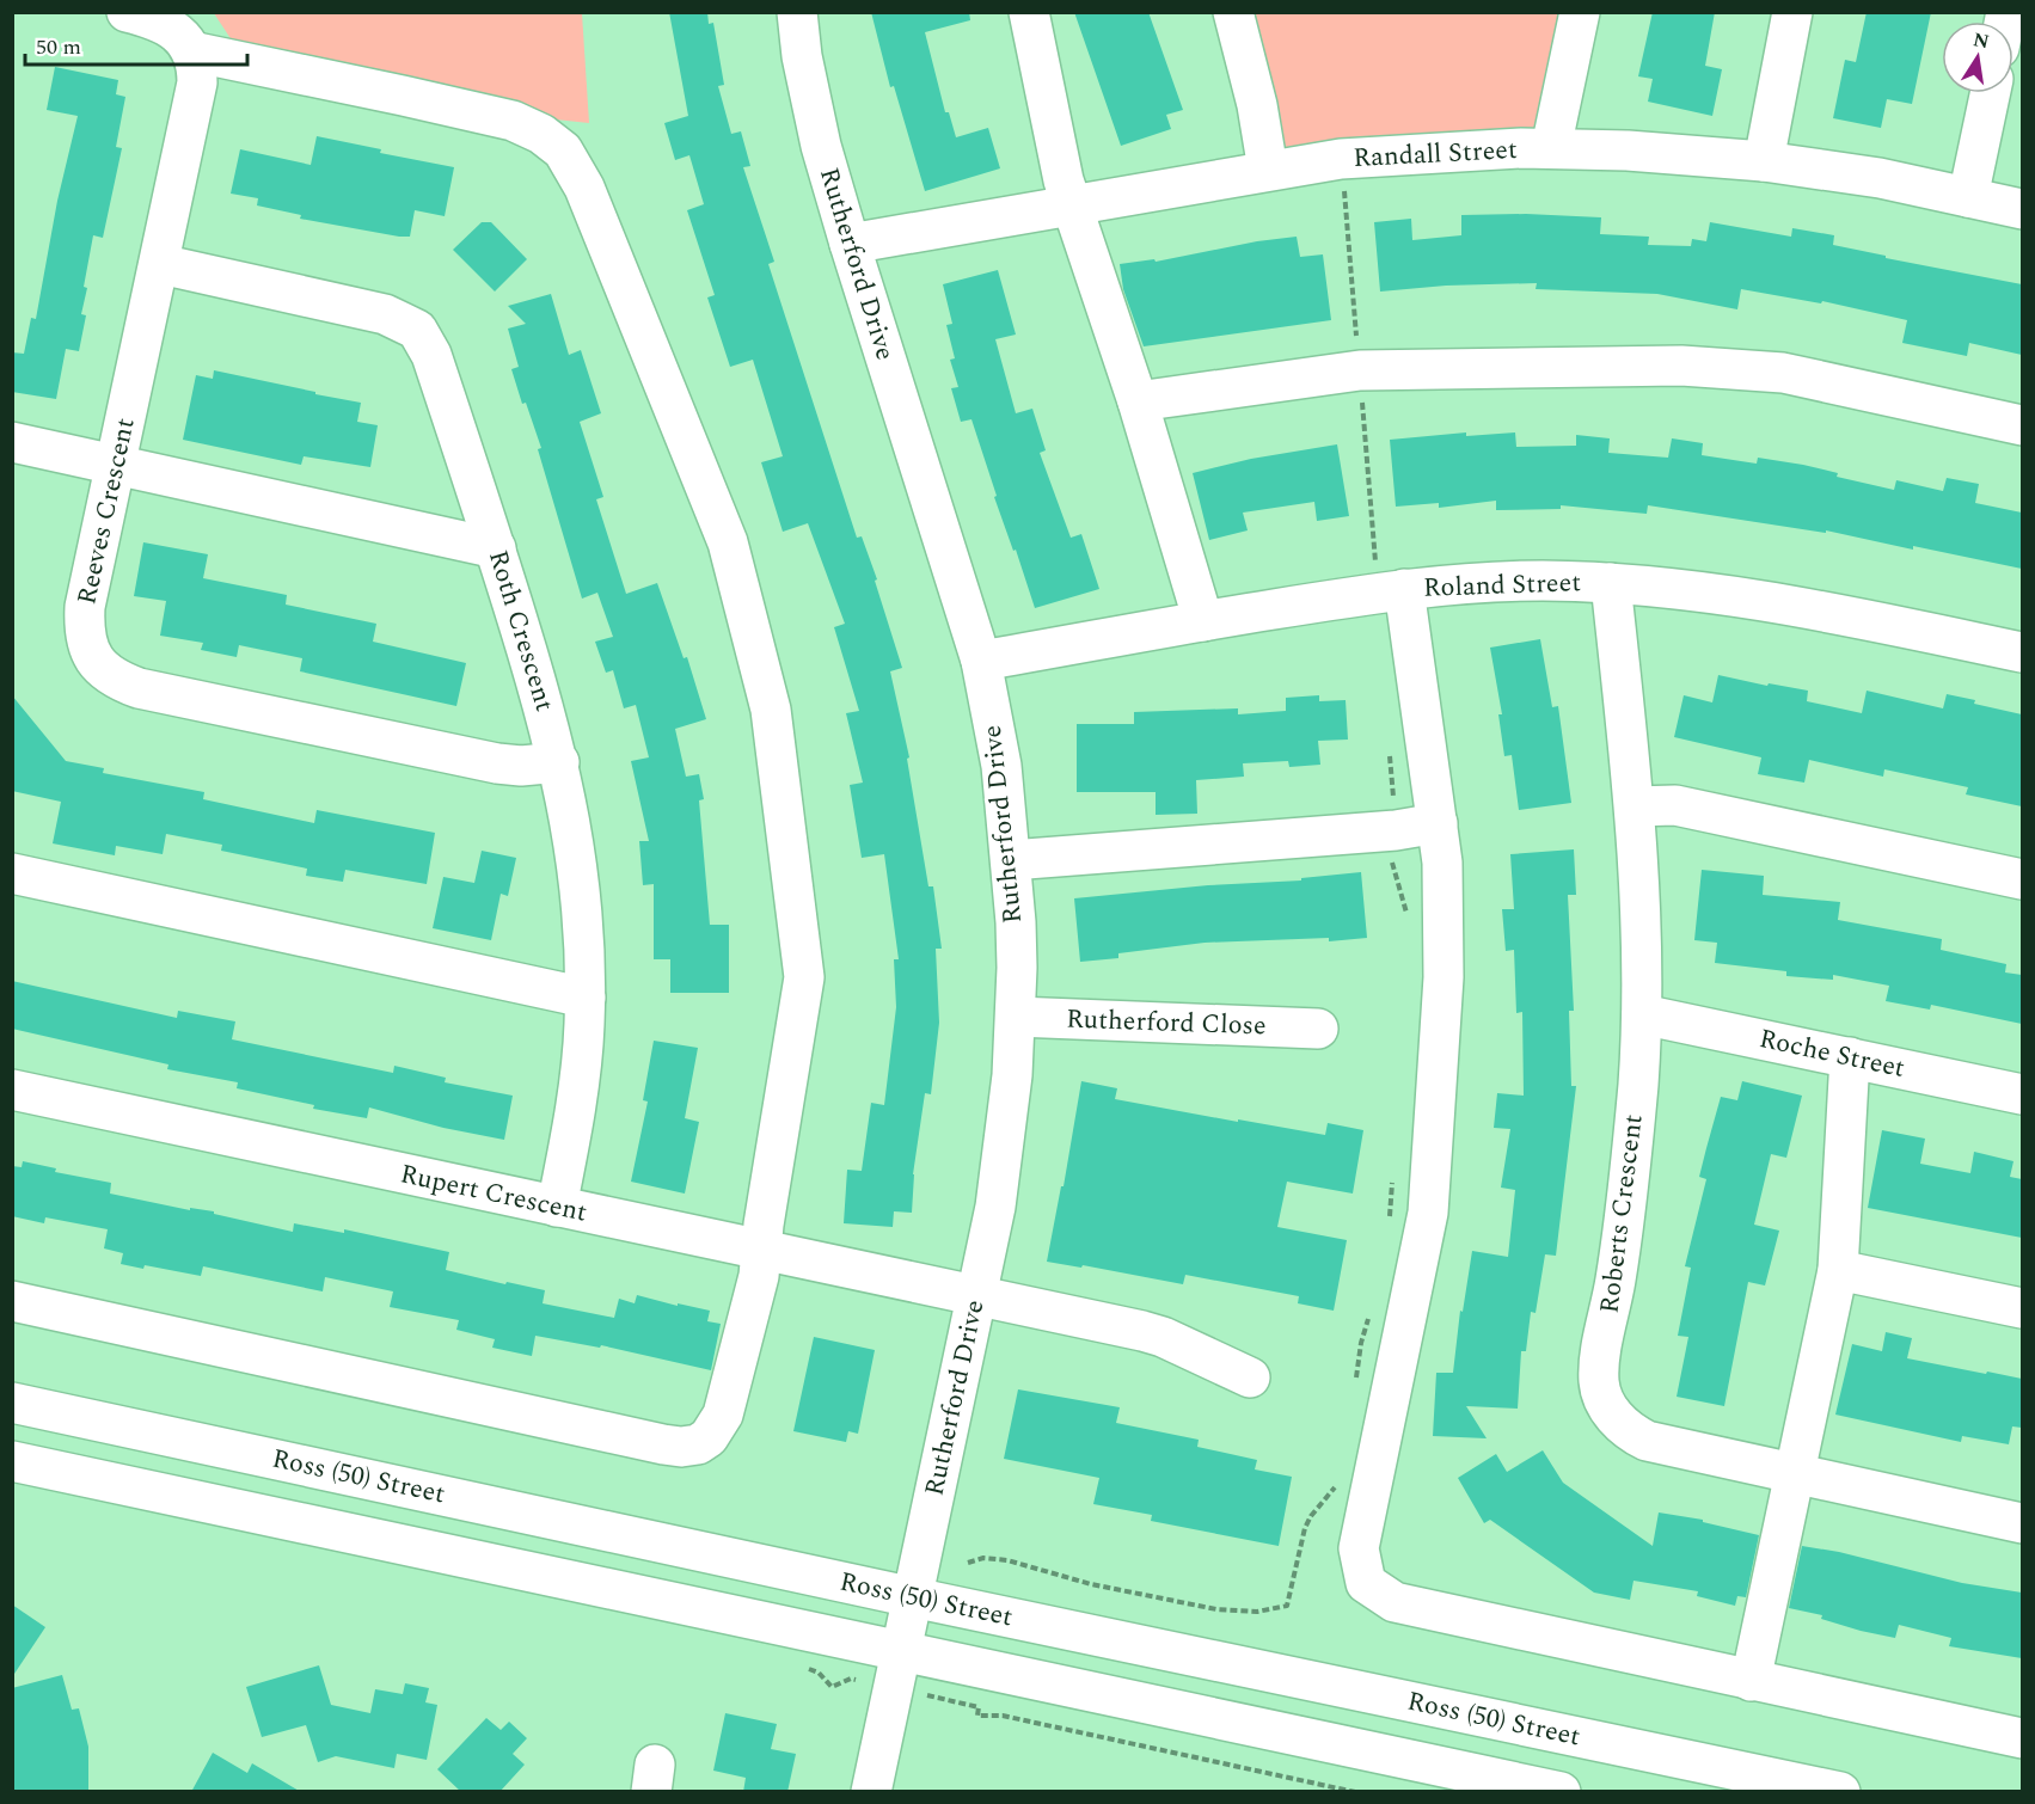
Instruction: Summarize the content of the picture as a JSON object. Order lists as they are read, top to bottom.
{
  "streets": {
    "street": [
      "Randall Street",
      "Rutherford Drive",
      "Reeves Crescent",
      "Roland Street",
      "Roth Crescent",
      "Rutherford Close",
      "Roche Street",
      "Rupert Crescent",
      "Roberts Crescent",
      "Ross (50) Street"
    ]
  },
  "crossings": [
    ["Randall Street", "Rutherford Drive"],
    ["Rutherford Drive", "Roland Street"],
    ["Rutherford Drive", "Rutherford Close"],
    ["Rutherford Drive", "Rupert Crescent"],
    ["Rutherford Drive", "Ross (50) Street"],
    ["Reeves Crescent", "Roth Crescent"],
    ["Roland Street", "Roberts Crescent"],
    ["Roth Crescent", "Rupert Crescent"],
    ["Roche Street", "Roberts Crescent"]
  ],
  "scale_bar": "50 m",
  "north": "top"
}
